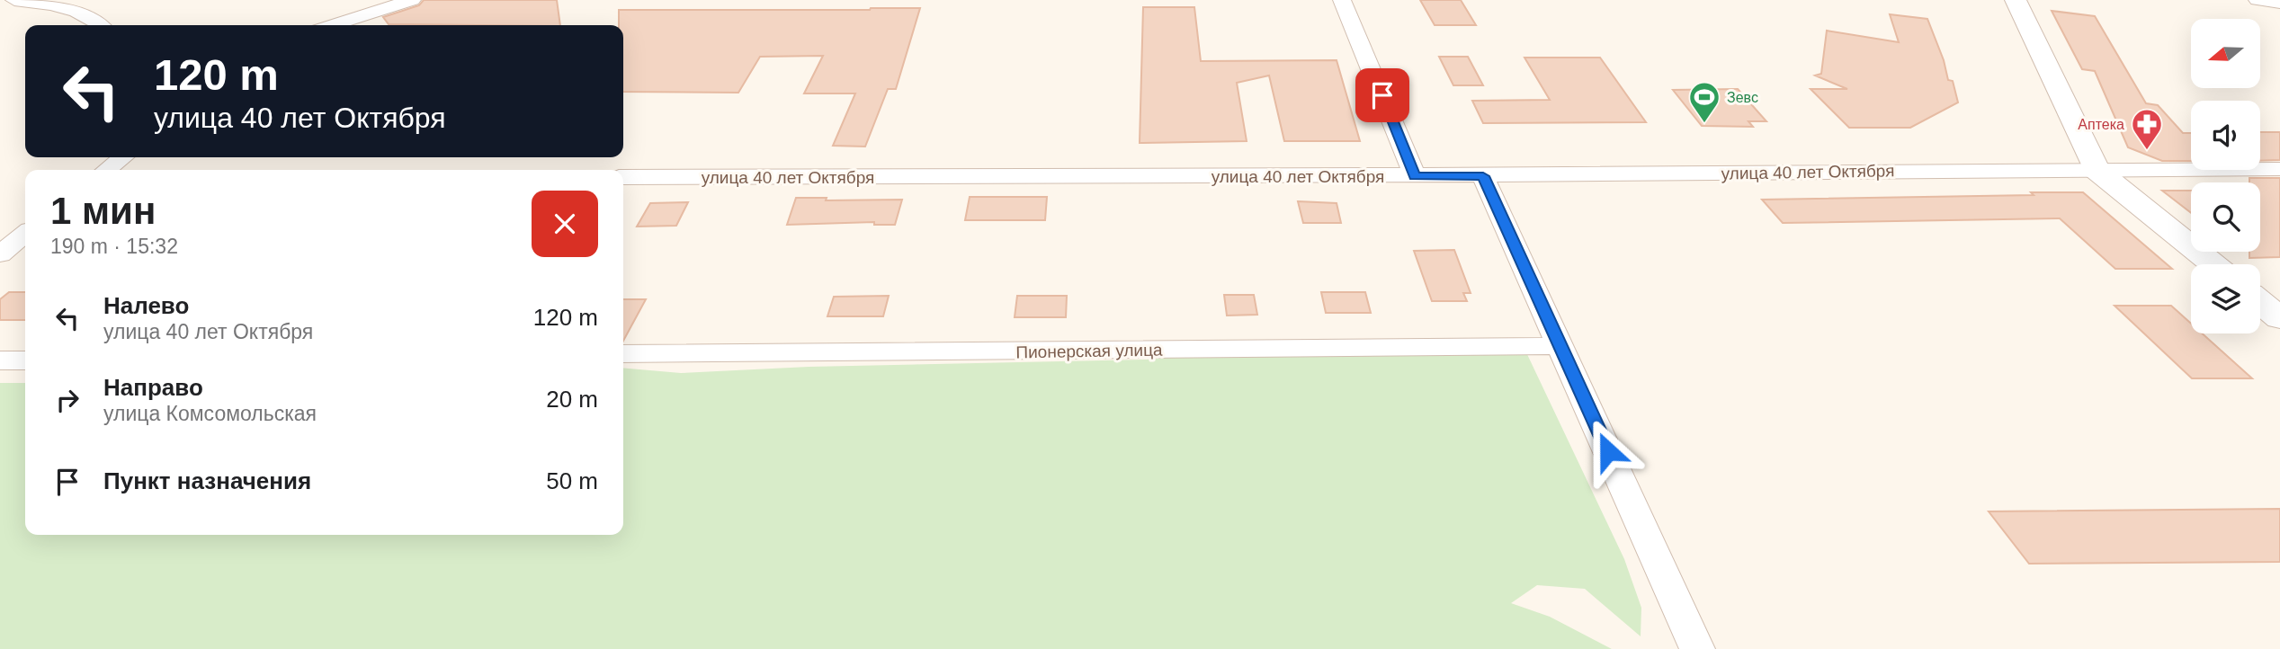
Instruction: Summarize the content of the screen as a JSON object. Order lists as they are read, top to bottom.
{
  "streets": {
    "street": ["улица 40 лет Октября", "Пионерская улица"]
  },
  "places": {
    "sports": ["Зевс"],
    "pharmacy": ["Аптека"]
  },
  "north": "left",
  "page": {
    "turn": ["120 m", "улица 40 лет Октября"],
    "heading": ["1 мин", "190 m · 15:32"],
    "list": [
      {
        "name": "Налево",
        "note": "улица 40 лет Октября",
        "value": "120 m"
      },
      {
        "name": "Направо",
        "note": "улица Комсомольская",
        "value": "20 m"
      },
      {
        "name": "Пункт назначения",
        "value": "50 m"
      }
    ]
  }
}
